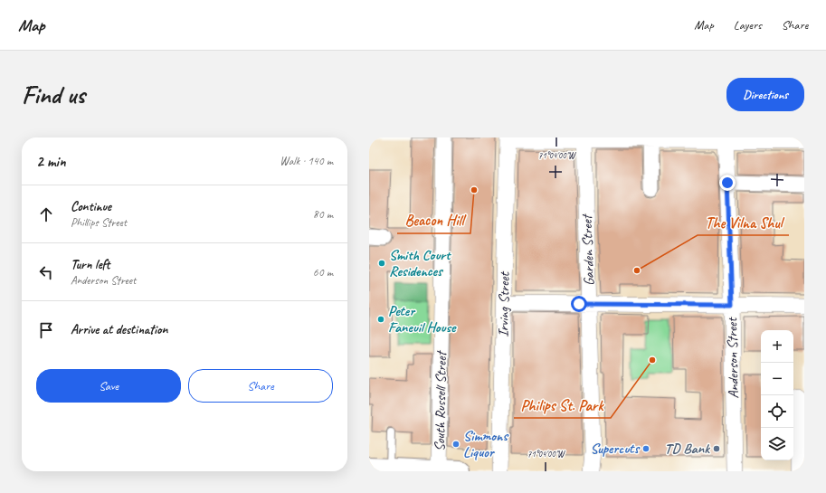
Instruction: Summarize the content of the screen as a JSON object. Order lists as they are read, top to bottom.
{
  "streets": {
    "street": [
      "Garden Street",
      "Irving Street",
      "Anderson Street",
      "South Russell Street"
    ]
  },
  "places": [
    "Beacon Hill",
    "Smith Court Residences",
    "The Vilna Shul",
    "Peter Faneuil House",
    "Philips St. Park",
    "Simmons Liquor",
    "Supercuts",
    "TD Bank"
  ],
  "page": {
    "header": "Map",
    "nav": ["Map", "Layers", "Share"],
    "buttons": [
      "Directions",
      ["Save", "Share"]
    ],
    "title": "Find us",
    "heading": ["2 min", "Walk · 140 m"],
    "list": [
      ["Continue", "Phillips Street", "80 m"],
      ["Turn left", "Anderson Street", "60 m"],
      "Arrive at destination"
    ],
    "map_buttons": ["+", "−"]
  },
  "coordinates": ["71°04'00\"W"]
}
